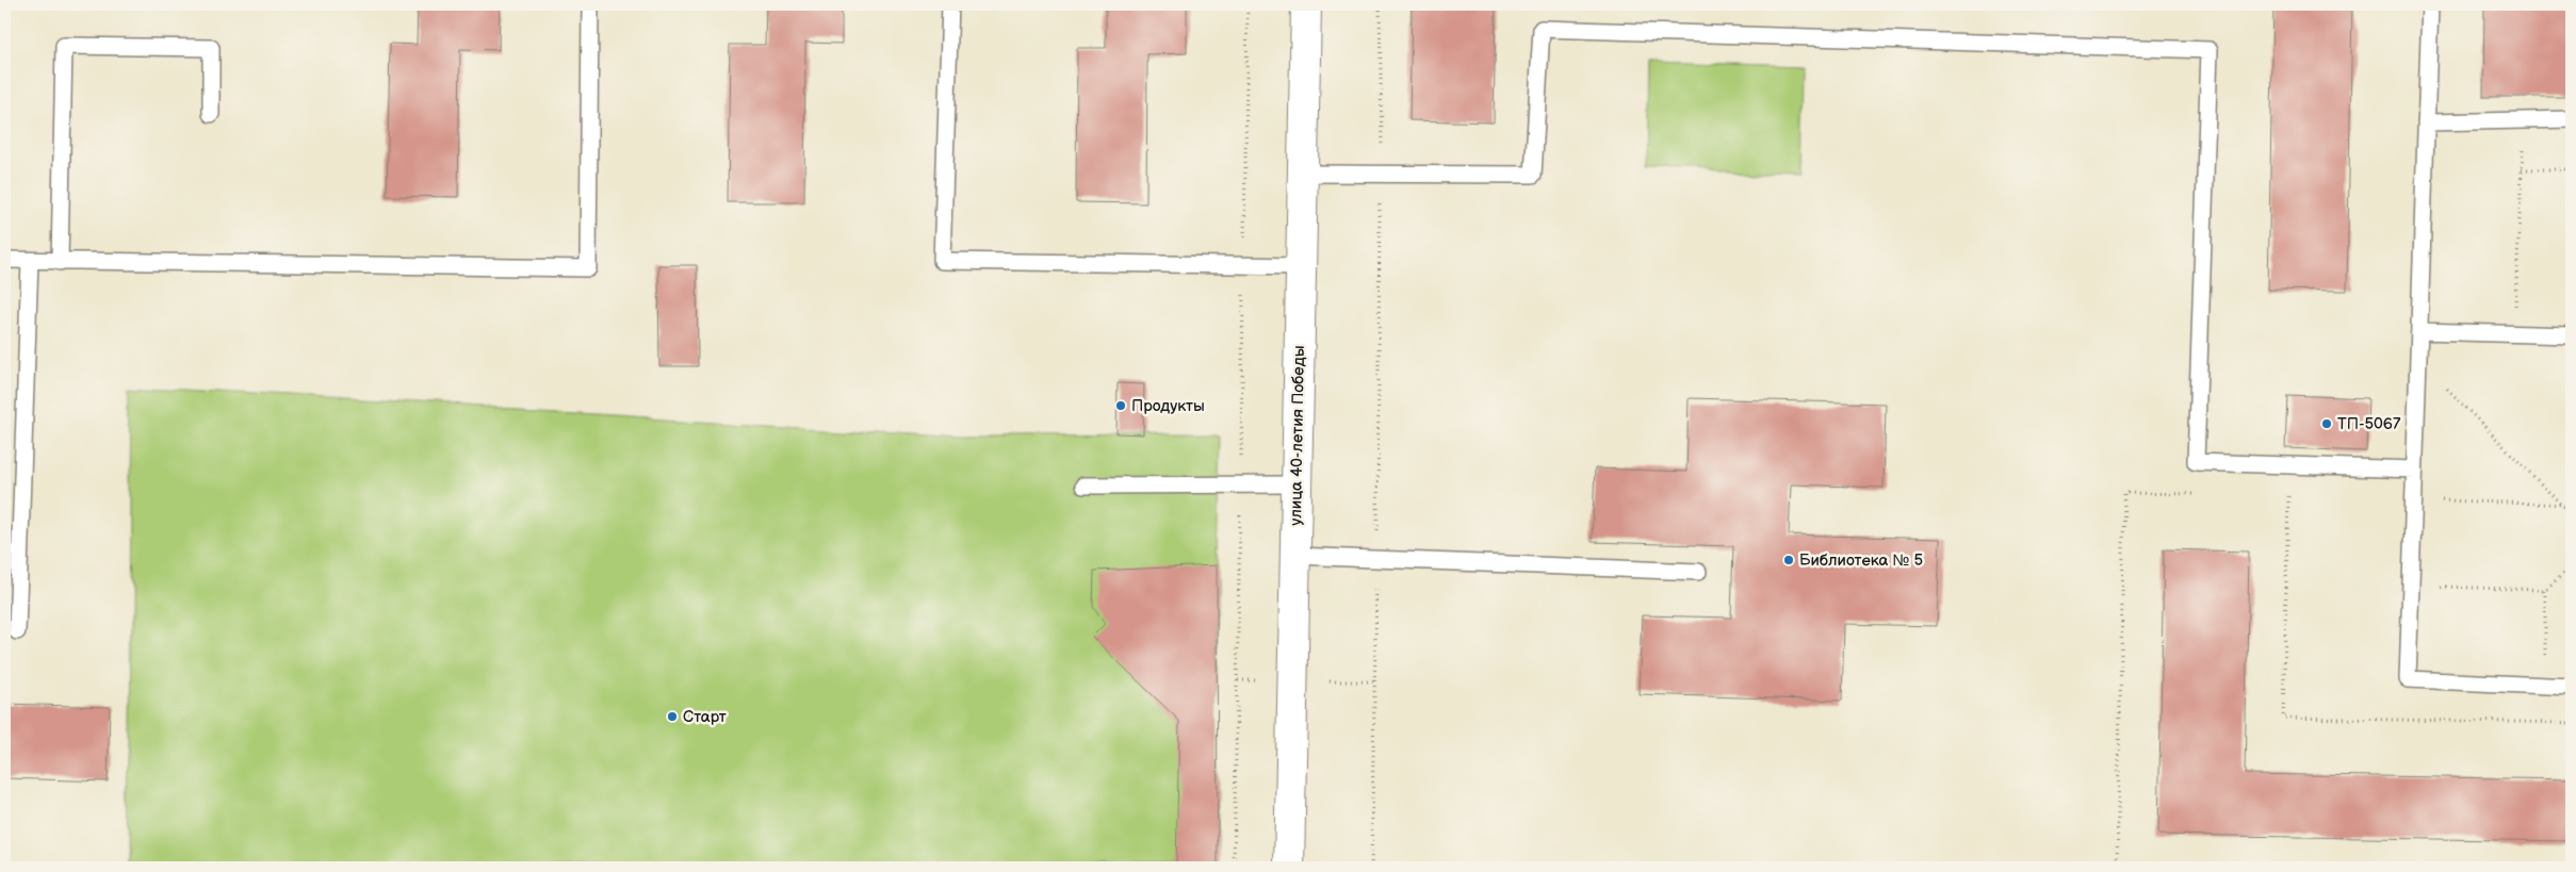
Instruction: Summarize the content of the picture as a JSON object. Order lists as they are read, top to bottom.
{
  "streets": {
    "street": ["улица 40-летия Победы"]
  },
  "places": [
    "Продукты",
    "ТП-5067",
    "Библиотека № 5",
    "Старт"
  ]
}
